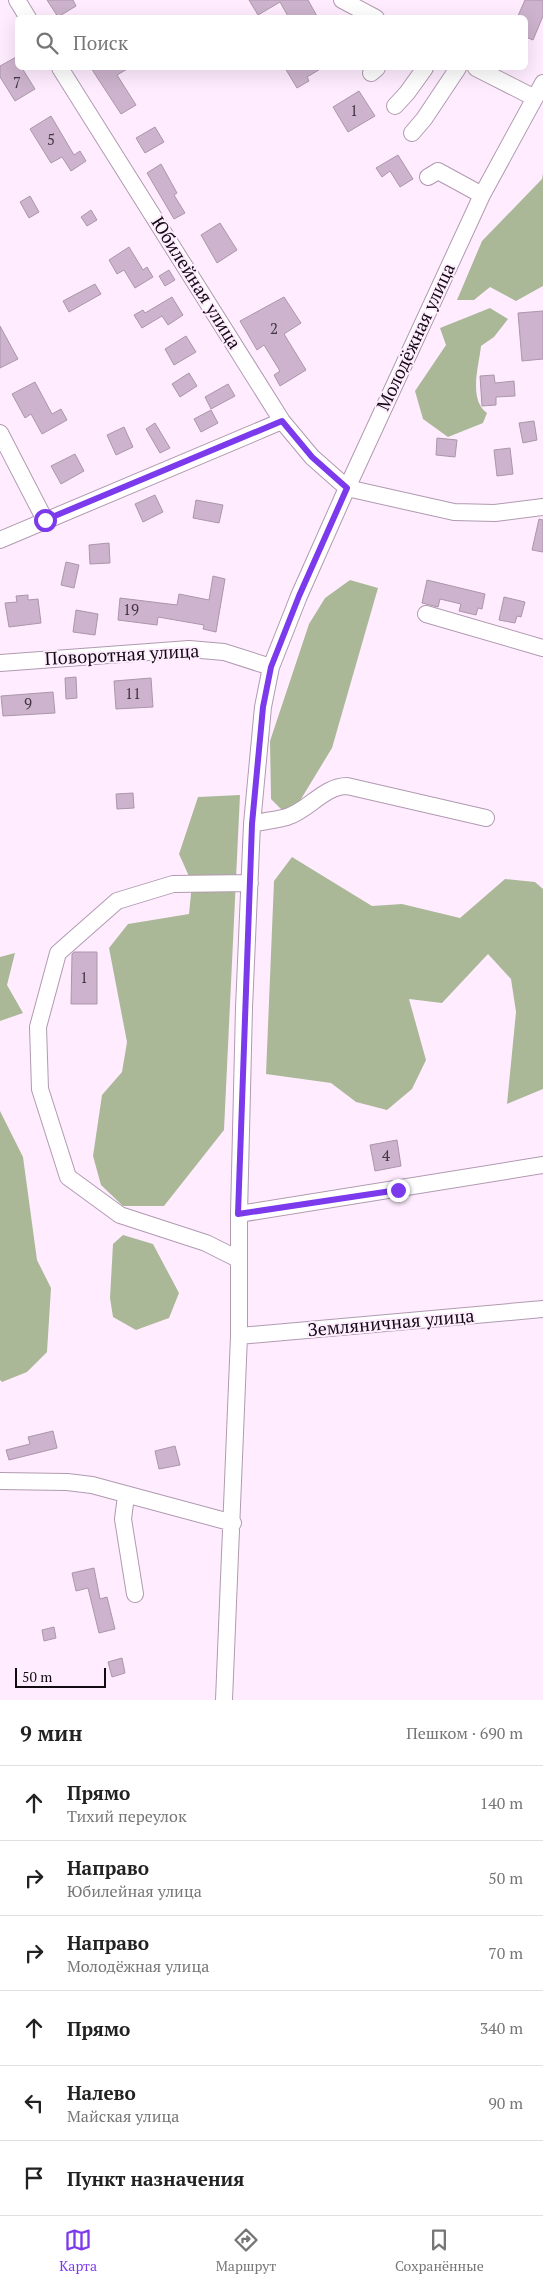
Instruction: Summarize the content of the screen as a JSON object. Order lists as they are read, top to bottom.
{
  "streets": {
    "street": [
      "Юбилейная улица",
      "Молодёжная улица",
      "Поворотная улица",
      "Земляничная улица"
    ]
  },
  "crossings": [
    ["Юбилейная улица", "Молодёжная улица"],
    ["Молодёжная улица", "Поворотная улица"],
    ["Молодёжная улица", "Земляничная улица"]
  ],
  "house_numbers": [
    "7",
    "1",
    "5",
    "2",
    "19",
    "11",
    "9",
    "1",
    "4"
  ],
  "scale_bar": "50 m",
  "page": {
    "search": "Поиск",
    "scale": "50 m",
    "heading": ["9 мин", "Пешком · 690 m"],
    "list": [
      ["Прямо", "Тихий переулок", "140 m"],
      ["Направо", "Юбилейная улица", "50 m"],
      ["Направо", "Молодёжная улица", "70 m"],
      ["Прямо", "340 m"],
      ["Налево", "Майская улица", "90 m"],
      "Пункт назначения"
    ],
    "nav": ["Карта", "Маршрут", "Сохранённые"]
  }
}
